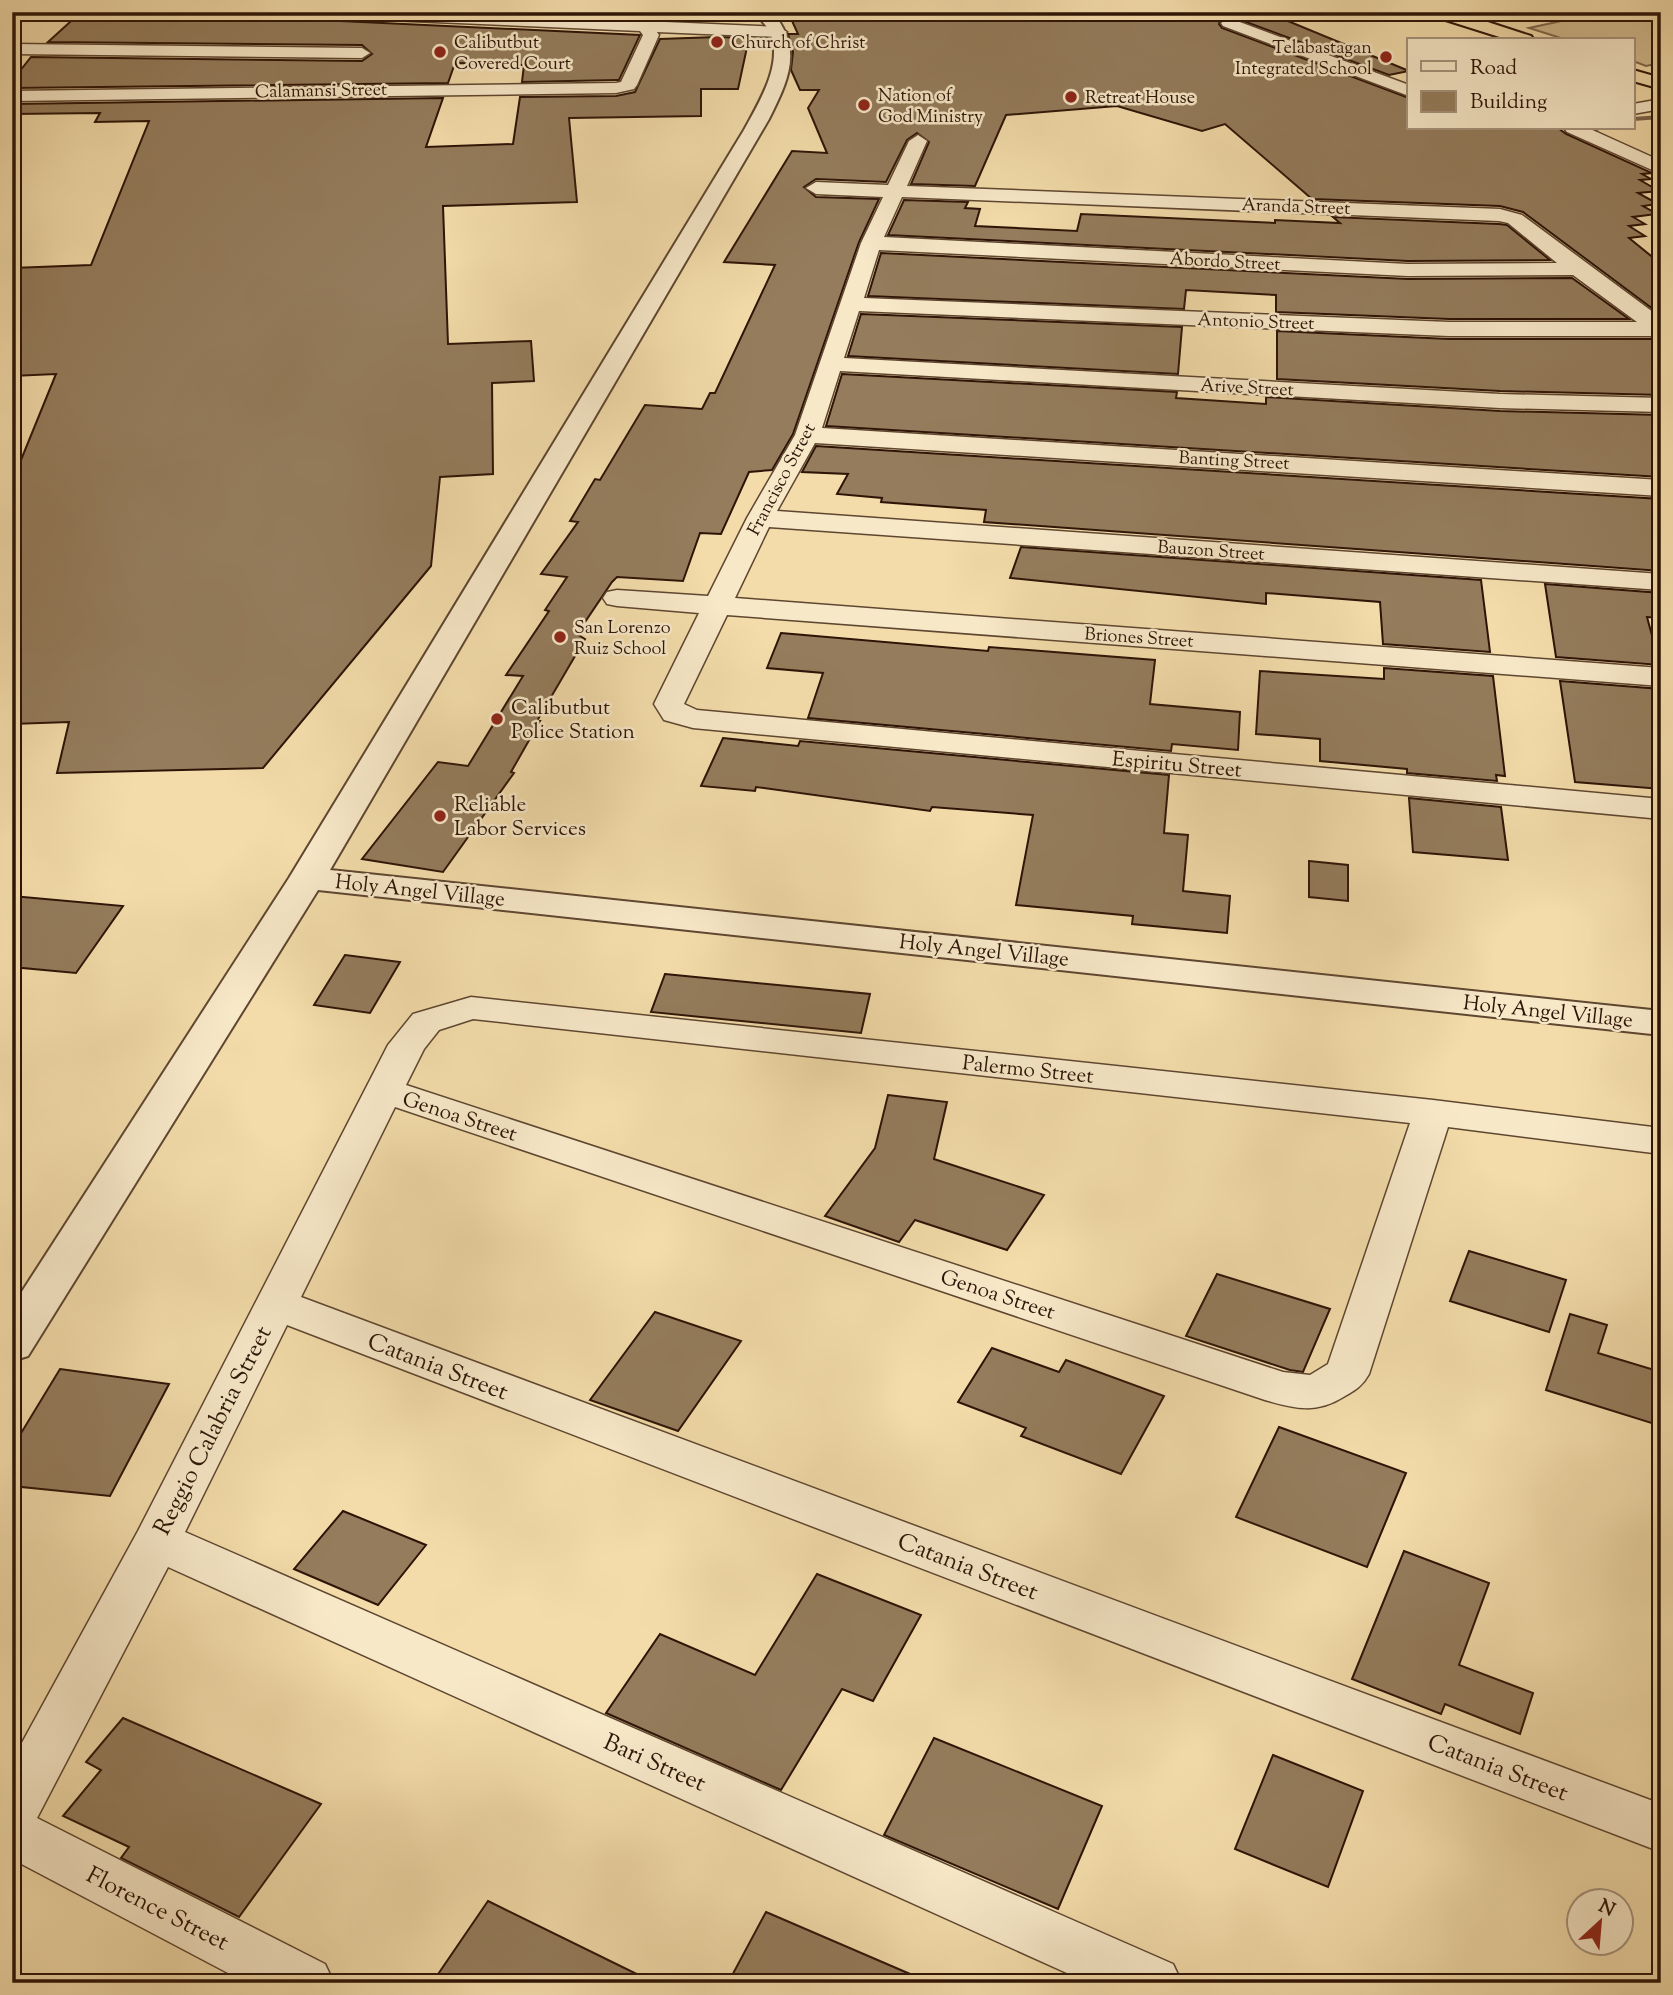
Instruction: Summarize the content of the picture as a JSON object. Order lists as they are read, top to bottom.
{
  "streets": {
    "street": [
      "Calamansi Street",
      "Aranda Street",
      "Abordo Street",
      "Antonio Street",
      "Arive Street",
      "Banting Street",
      "Francisco Street",
      "Bauzon Street",
      "Briones Street",
      "Espiritu Street",
      "Holy Angel Village",
      "Palermo Street",
      "Genoa Street",
      "Catania Street",
      "Reggio Calabria Street",
      "Bari Street",
      "Florence Street"
    ]
  },
  "crossings": [
    ["Aranda Street", "Abordo Street"],
    ["Aranda Street", "Antonio Street"],
    ["Aranda Street", "Francisco Street"],
    ["Abordo Street", "Francisco Street"],
    ["Antonio Street", "Francisco Street"],
    ["Arive Street", "Francisco Street"],
    ["Banting Street", "Francisco Street"],
    ["Francisco Street", "Bauzon Street"],
    ["Francisco Street", "Briones Street"],
    ["Francisco Street", "Espiritu Street"],
    ["Palermo Street", "Genoa Street"],
    ["Palermo Street", "Reggio Calabria Street"],
    ["Genoa Street", "Reggio Calabria Street"],
    ["Catania Street", "Reggio Calabria Street"],
    ["Reggio Calabria Street", "Bari Street"]
  ],
  "places": [
    "Church of Christ",
    "Calibutbut Covered Court",
    "Telabastagan Integrated School",
    "Retreat House",
    "Nation of God Ministry",
    "San Lorenzo Ruiz School",
    "Calibutbut Police Station",
    "Reliable Labor Services"
  ],
  "legend": ["Road", "Building"],
  "north": "top right"
}
